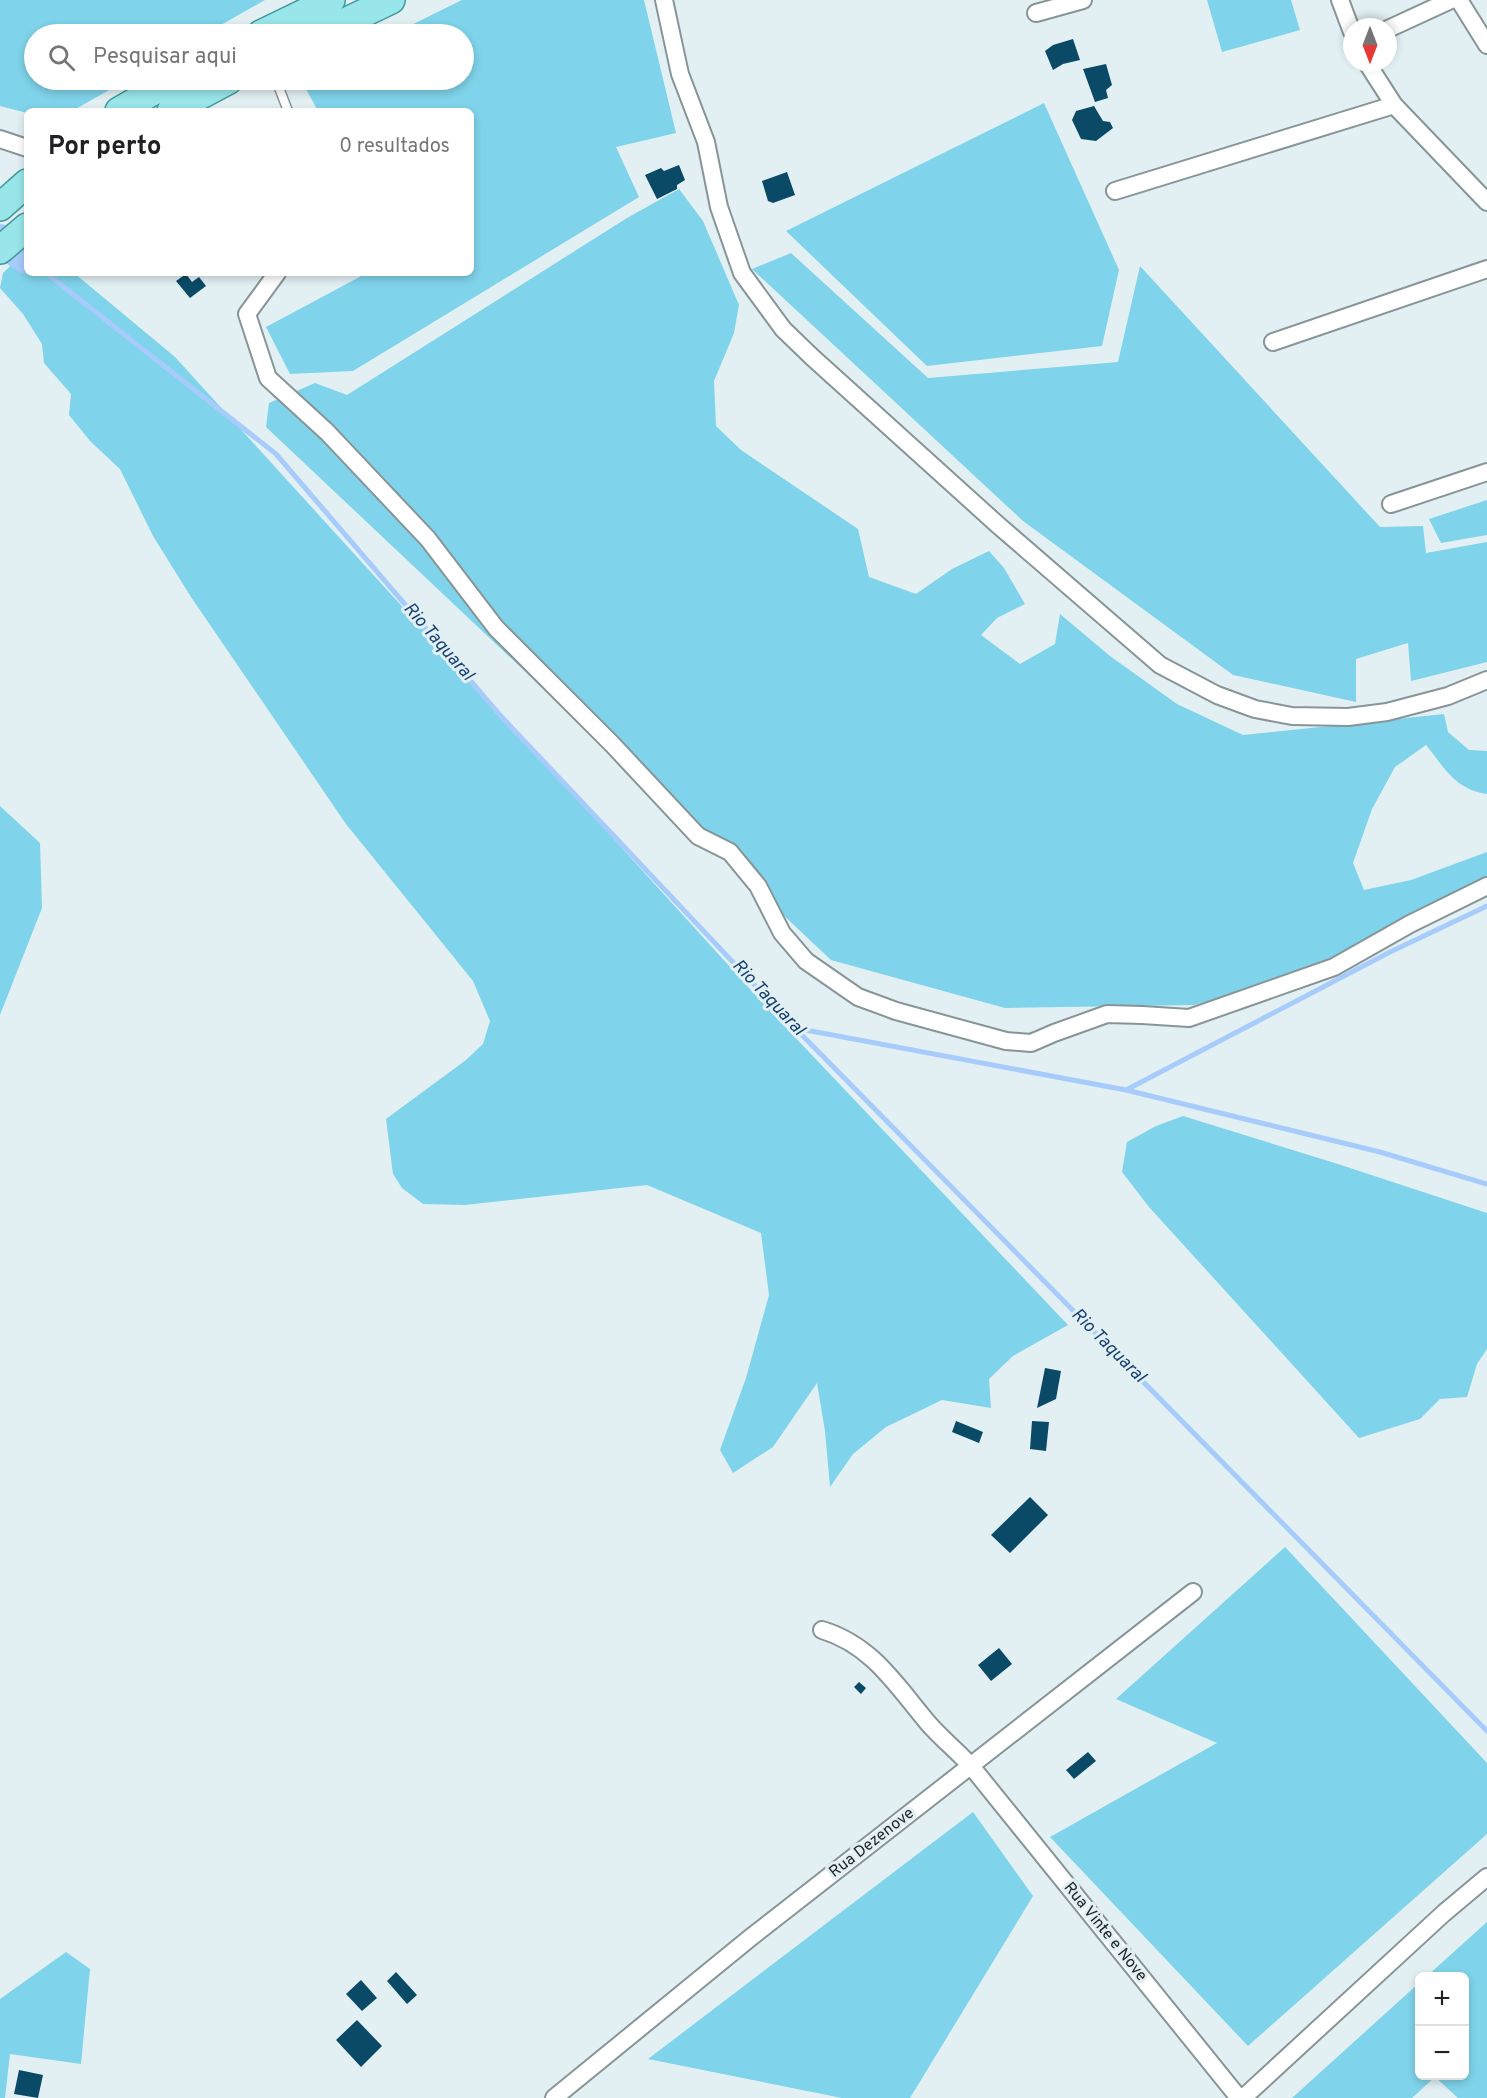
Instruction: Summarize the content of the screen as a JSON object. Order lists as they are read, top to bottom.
{
  "streets": {
    "street": ["Rua Dezenove", "Rua Vinte e Nove"]
  },
  "crossings": [
    ["Rua Dezenove", "Rua Vinte e Nove"]
  ],
  "water": ["Rio Taquaral"],
  "north": "bottom",
  "page": {
    "search": "Pesquisar aqui",
    "heading": ["Por perto", "0 resultados"],
    "map_buttons": ["+", "−"]
  }
}
